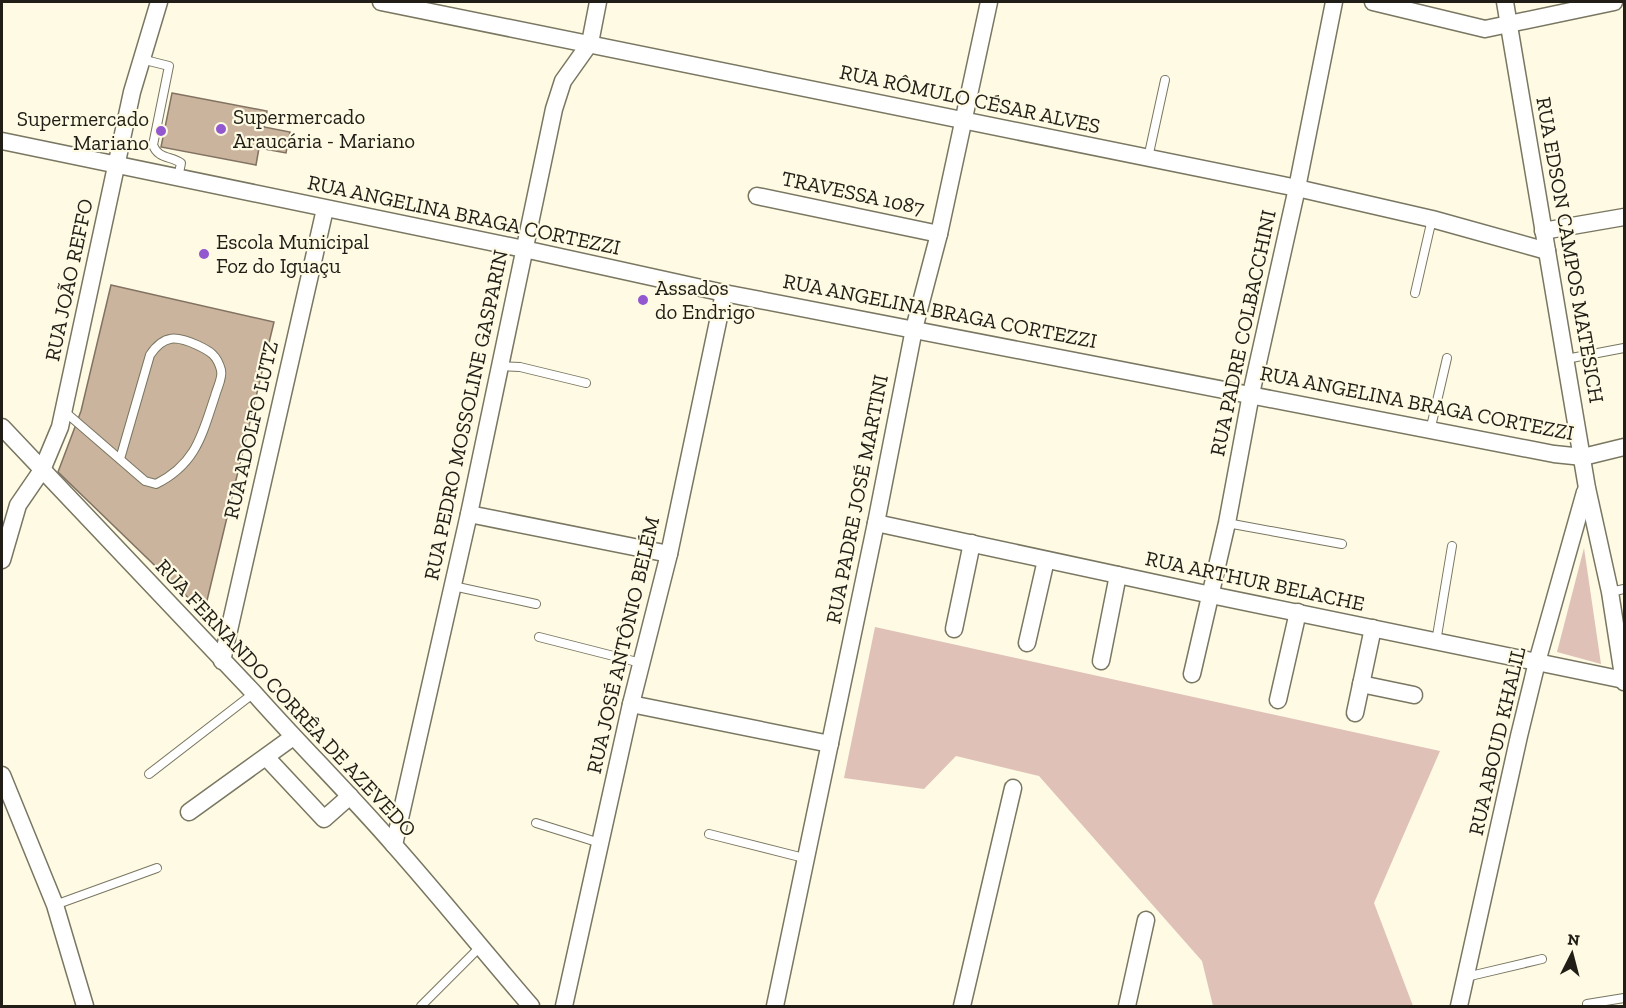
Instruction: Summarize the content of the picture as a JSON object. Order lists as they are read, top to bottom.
{
  "streets": {
    "street": [
      "RUA RÔMULO CÉSAR ALVES",
      "TRAVESSA 1087",
      "RUA ANGELINA BRAGA CORTEZZI",
      "RUA EDSON CAMPOS MATESICH",
      "RUA JOÃO REFFO",
      "RUA PADRE COLBACCHINI",
      "RUA PEDRO MOSSOLINE GASPARIN",
      "RUA ADOLFO LUTZ",
      "RUA PADRE JOSÉ MARTINI",
      "RUA ARTHUR BELACHE",
      "RUA JOSÉ ANTÔNIO BELÉM",
      "RUA FERNANDO CORRÊA DE AZEVEDO",
      "RUA ABOUD KHALIL"
    ]
  },
  "crossings": [
    ["RUA RÔMULO CÉSAR ALVES", "RUA EDSON CAMPOS MATESICH"],
    ["RUA RÔMULO CÉSAR ALVES", "RUA PADRE COLBACCHINI"],
    ["RUA RÔMULO CÉSAR ALVES", "RUA PEDRO MOSSOLINE GASPARIN"],
    ["RUA RÔMULO CÉSAR ALVES", "RUA PADRE JOSÉ MARTINI"],
    ["TRAVESSA 1087", "RUA PADRE JOSÉ MARTINI"],
    ["RUA ANGELINA BRAGA CORTEZZI", "RUA EDSON CAMPOS MATESICH"],
    ["RUA ANGELINA BRAGA CORTEZZI", "RUA JOÃO REFFO"],
    ["RUA ANGELINA BRAGA CORTEZZI", "RUA PADRE COLBACCHINI"],
    ["RUA ANGELINA BRAGA CORTEZZI", "RUA PEDRO MOSSOLINE GASPARIN"],
    ["RUA ANGELINA BRAGA CORTEZZI", "RUA ADOLFO LUTZ"],
    ["RUA ANGELINA BRAGA CORTEZZI", "RUA PADRE JOSÉ MARTINI"],
    ["RUA ANGELINA BRAGA CORTEZZI", "RUA JOSÉ ANTÔNIO BELÉM"],
    ["RUA EDSON CAMPOS MATESICH", "RUA ARTHUR BELACHE"],
    ["RUA EDSON CAMPOS MATESICH", "RUA ABOUD KHALIL"],
    ["RUA JOÃO REFFO", "RUA FERNANDO CORRÊA DE AZEVEDO"],
    ["RUA PADRE COLBACCHINI", "RUA ARTHUR BELACHE"],
    ["RUA PEDRO MOSSOLINE GASPARIN", "RUA FERNANDO CORRÊA DE AZEVEDO"],
    ["RUA ADOLFO LUTZ", "RUA FERNANDO CORRÊA DE AZEVEDO"],
    ["RUA PADRE JOSÉ MARTINI", "RUA ARTHUR BELACHE"],
    ["RUA ARTHUR BELACHE", "RUA ABOUD KHALIL"]
  ],
  "places": [
    "Supermercado Araucária - Mariano",
    "Supermercado Mariano",
    "Escola Municipal Foz do Iguaçu",
    "Assados do Endrigo"
  ],
  "north": "top"
}
